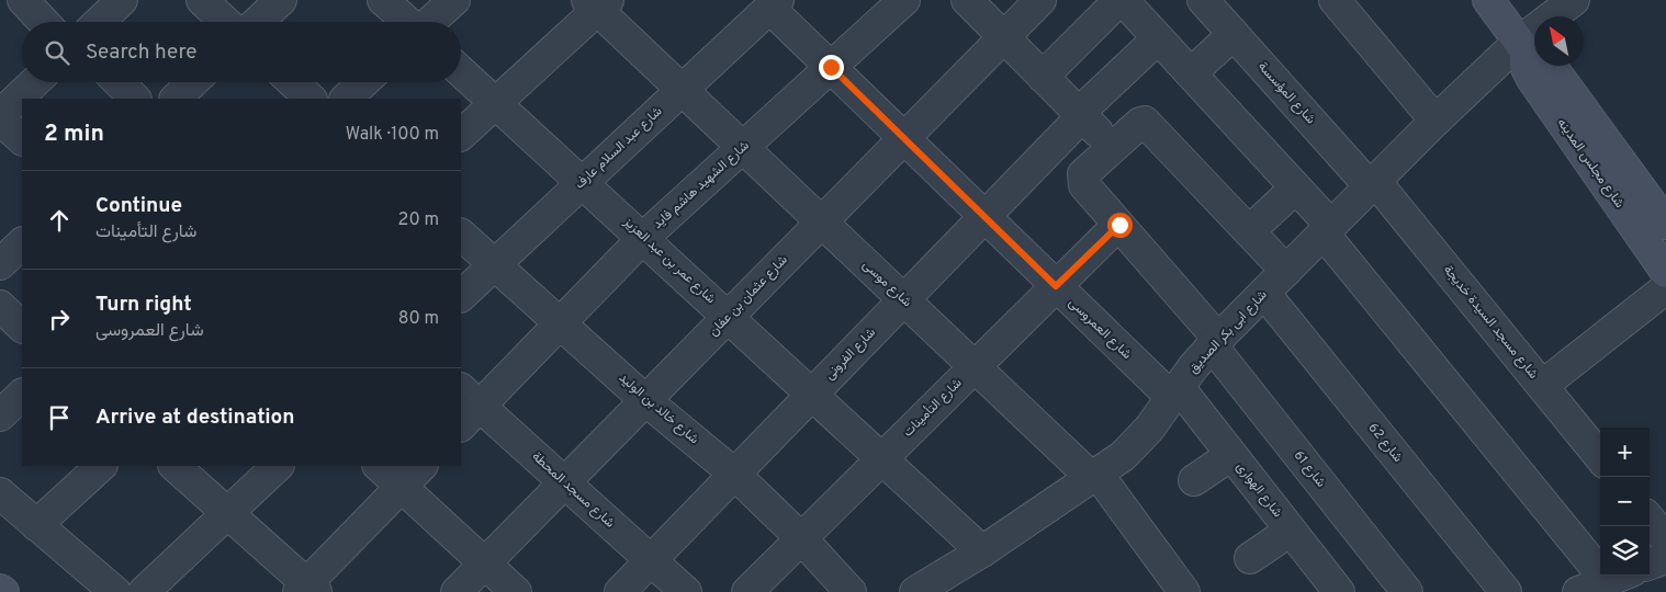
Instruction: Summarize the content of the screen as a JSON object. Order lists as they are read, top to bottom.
{
  "streets": {
    "street": [
      "شارع المؤسسة",
      "شارع عبد السلام عارف",
      "شارع مجلس المدينه",
      "شارع الشهيد هاشم فايد",
      "شارع عمر بن عبد العزيز",
      "شارع موسى",
      "شارع عثمان بن عفان",
      "شارع مسجد السيدة خديجة",
      "شارع العمروسى",
      "شارع ابى بكر الصديق",
      "شارع الفرونى",
      "شارع التأمينات",
      "شارع خالد بن الوليد",
      "شارع 62",
      "شارع 61",
      "شارع مسجد المحطة",
      "شارع الهوارى"
    ]
  },
  "crossings": [
    ["شارع المؤسسة", "شارع مسجد السيدة خديجة"],
    ["شارع المؤسسة", "شارع ابى بكر الصديق"],
    ["شارع عبد السلام عارف", "شارع عمر بن عبد العزيز"],
    ["شارع عبد السلام عارف", "شارع موسى"],
    ["شارع عبد السلام عارف", "شارع العمروسى"],
    ["شارع عبد السلام عارف", "شارع خالد بن الوليد"],
    ["شارع مجلس المدينه", "شارع ابى بكر الصديق"],
    ["شارع الشهيد هاشم فايد", "شارع عمر بن عبد العزيز"],
    ["شارع الشهيد هاشم فايد", "شارع موسى"],
    ["شارع الشهيد هاشم فايد", "شارع العمروسى"],
    ["شارع الشهيد هاشم فايد", "شارع خالد بن الوليد"],
    ["شارع الشهيد هاشم فايد", "شارع مسجد المحطة"],
    ["شارع عمر بن عبد العزيز", "شارع عثمان بن عفان"],
    ["شارع عمر بن عبد العزيز", "شارع ابى بكر الصديق"],
    ["شارع عمر بن عبد العزيز", "شارع الفرونى"],
    ["شارع عمر بن عبد العزيز", "شارع التأمينات"],
    ["شارع موسى", "شارع عثمان بن عفان"],
    ["شارع موسى", "شارع ابى بكر الصديق"],
    ["شارع موسى", "شارع الفرونى"],
    ["شارع موسى", "شارع التأمينات"],
    ["شارع عثمان بن عفان", "شارع العمروسى"],
    ["شارع عثمان بن عفان", "شارع خالد بن الوليد"],
    ["شارع عثمان بن عفان", "شارع مسجد المحطة"],
    ["شارع مسجد السيدة خديجة", "شارع ابى بكر الصديق"],
    ["شارع العمروسى", "شارع ابى بكر الصديق"],
    ["شارع العمروسى", "شارع الفرونى"],
    ["شارع العمروسى", "شارع التأمينات"],
    ["شارع العمروسى", "شارع الهوارى"],
    ["شارع ابى بكر الصديق", "شارع 62"],
    ["شارع ابى بكر الصديق", "شارع 61"],
    ["شارع ابى بكر الصديق", "شارع الهوارى"],
    ["شارع الفرونى", "شارع خالد بن الوليد"],
    ["شارع الفرونى", "شارع مسجد المحطة"],
    ["شارع التأمينات", "شارع خالد بن الوليد"],
    ["شارع التأمينات", "شارع 61"]
  ],
  "north": "top left",
  "page": {
    "search": "Search here",
    "heading": ["2 min", "Walk · 100 m"],
    "list": [
      ["Continue", "شارع التأمينات", "20 m"],
      ["Turn right", "شارع العمروسى", "80 m"],
      "Arrive at destination"
    ],
    "map_buttons": ["+", "−"]
  }
}
